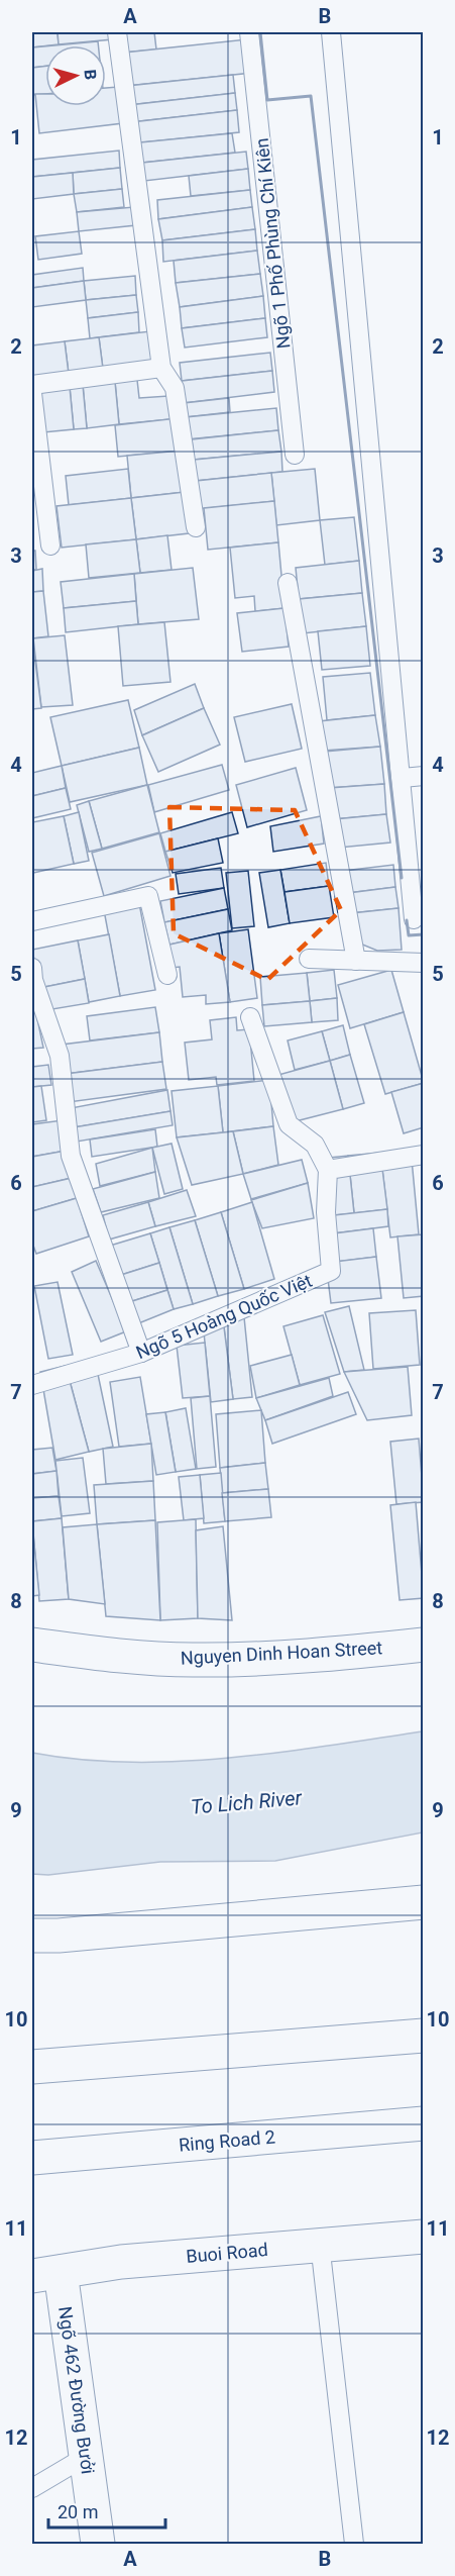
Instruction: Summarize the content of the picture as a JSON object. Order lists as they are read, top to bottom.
{
  "streets": {
    "main road": [
      "Nguyen Dinh Hoan Street",
      "Ring Road 2",
      "Buoi Road",
      "Ngõ 462 Đường Bưởi"
    ],
    "lane": ["Ngõ 1 Phố Phùng Chí Kiên", "Ngõ 5 Hoàng Quốc Việt"]
  },
  "crossings": [
    ["Buoi Road", "Ngõ 462 Đường Bưởi"]
  ],
  "water": ["To Lich River"],
  "scale_bar": "20 m",
  "north": "right",
  "grid": {
    "columns": ["A", "B"],
    "rows": [
      "1",
      "2",
      "3",
      "4",
      "5",
      "6",
      "7",
      "8",
      "9",
      "10",
      "11",
      "12"
    ]
  }
}
